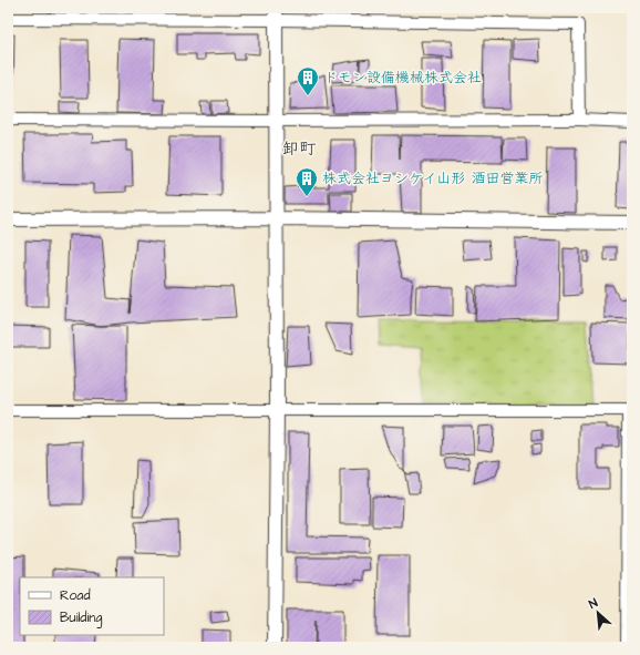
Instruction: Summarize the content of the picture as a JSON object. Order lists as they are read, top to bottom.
{
  "districts": ["卸町"],
  "places": {
    "building": ["ドモン設備機械株式会社", "株式会社ヨシケイ山形 酒田営業所"]
  },
  "legend": ["Road", "Building"],
  "north": "top left"
}
